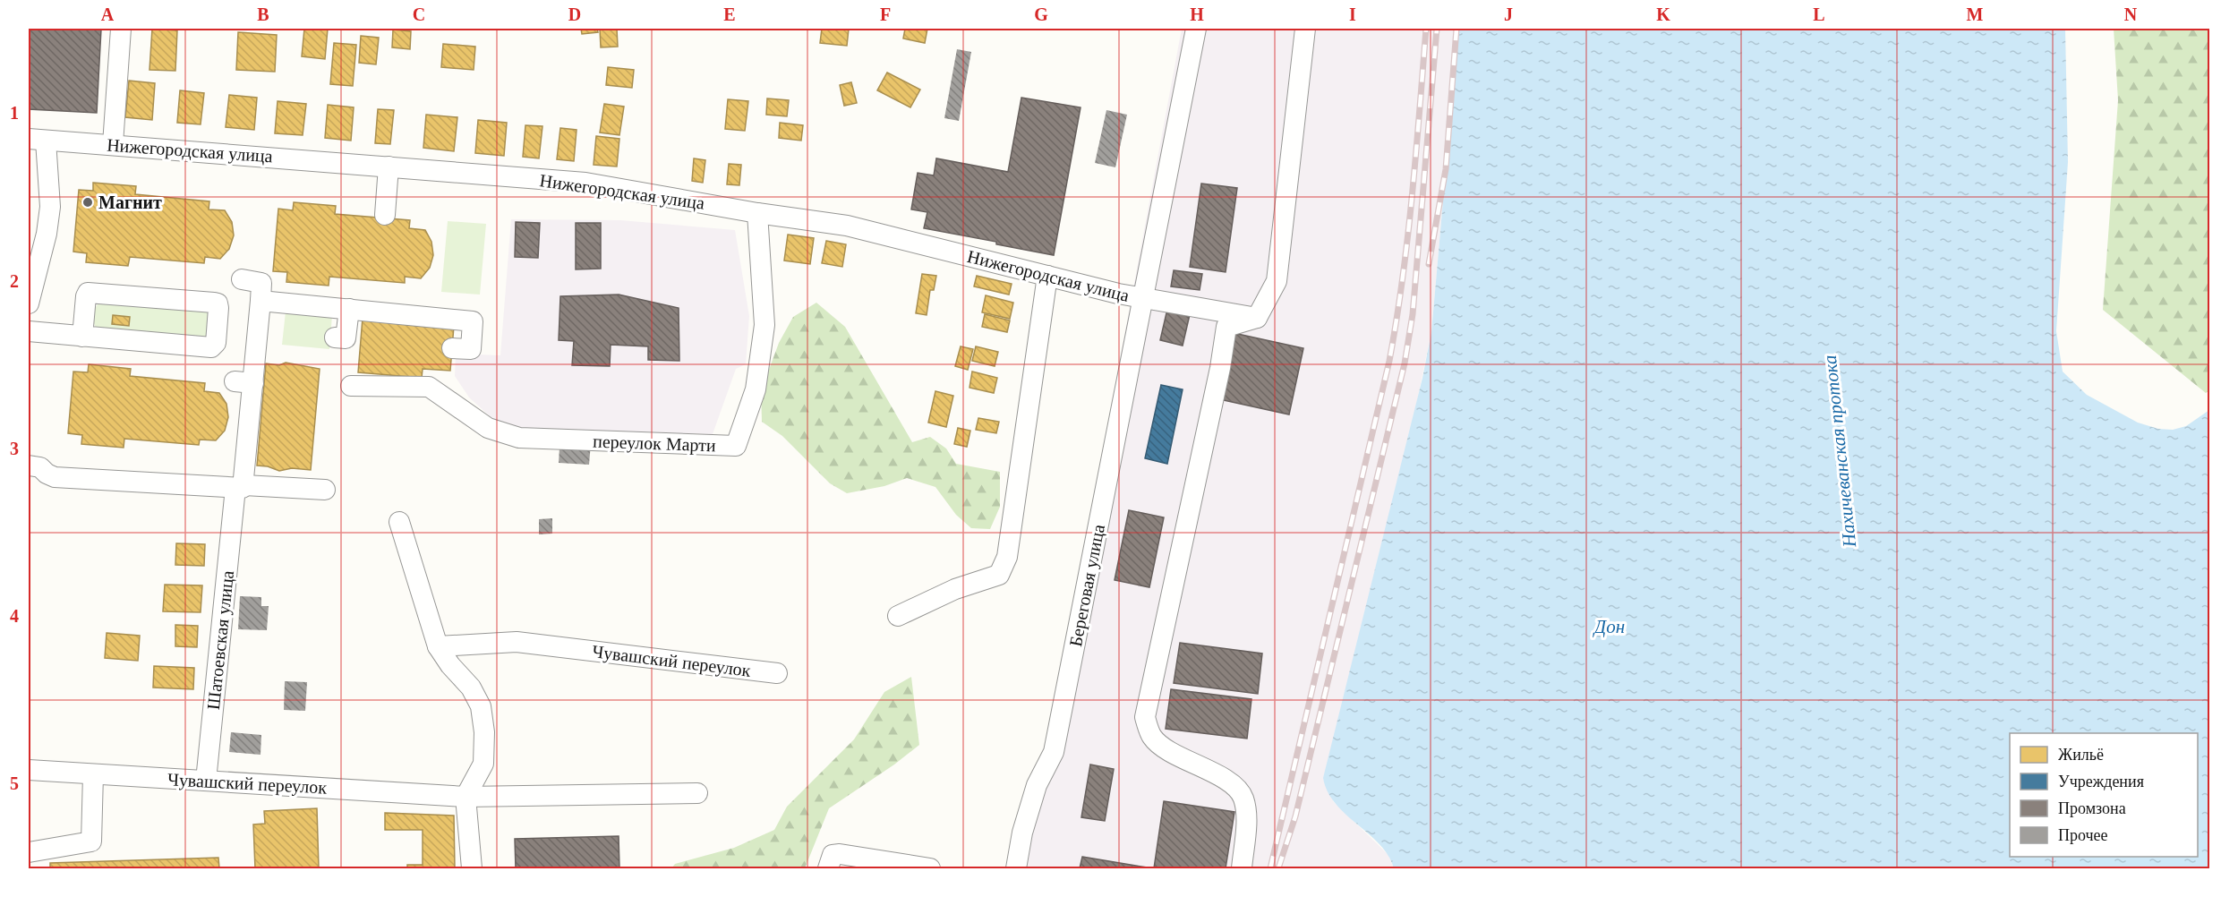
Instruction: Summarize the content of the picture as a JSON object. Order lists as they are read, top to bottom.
{
  "streets": {
    "street": [
      "Нижегородская улица",
      "переулок Марти",
      "Береговая улица",
      "Шатоевская улица",
      "Чувашский переулок"
    ]
  },
  "crossings": [
    ["Нижегородская улица", "переулок Марти"],
    ["Нижегородская улица", "Береговая улица"],
    ["Шатоевская улица", "Чувашский переулок"]
  ],
  "water": ["Нахичеванская протока", "Дон"],
  "places": ["Магнит"],
  "legend": [
    "Жильё",
    "Учреждения",
    "Промзона",
    "Прочее"
  ],
  "grid": {
    "columns": [
      "A",
      "B",
      "C",
      "D",
      "E",
      "F",
      "G",
      "H",
      "I",
      "J",
      "K",
      "L",
      "M",
      "N"
    ],
    "rows": [
      "1",
      "2",
      "3",
      "4",
      "5"
    ]
  }
}
